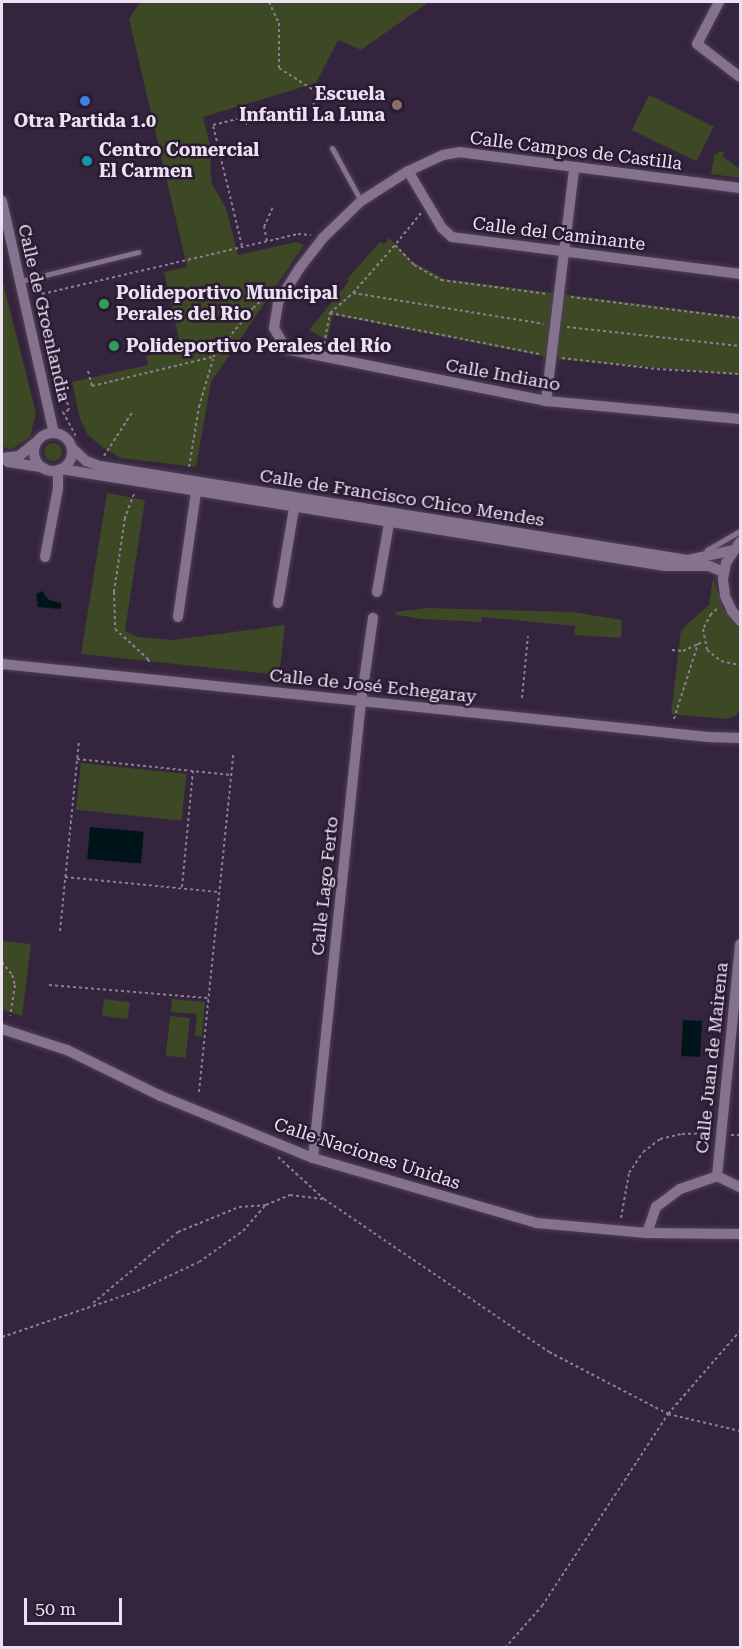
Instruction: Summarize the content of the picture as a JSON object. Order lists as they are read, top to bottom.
{
  "streets": {
    "street": [
      "Calle Campos de Castilla",
      "Calle del Caminante",
      "Calle de Groenlandia",
      "Calle Indiano",
      "Calle de Francisco Chico Mendes",
      "Calle de José Echegaray",
      "Calle Lago Ferto",
      "Calle Juan de Mairena",
      "Calle Naciones Unidas"
    ]
  },
  "crossings": [
    ["Calle Campos de Castilla", "Calle del Caminante"],
    ["Calle Campos de Castilla", "Calle Indiano"],
    ["Calle de Groenlandia", "Calle de Francisco Chico Mendes"],
    ["Calle de José Echegaray", "Calle Lago Ferto"],
    ["Calle Lago Ferto", "Calle Naciones Unidas"]
  ],
  "places": [
    "Otra Partida 1.0",
    "Escuela Infantil La Luna",
    "Centro Comercial El Carmen",
    "Polideportivo Municipal Perales del Rio",
    "Polideportivo Perales del Río"
  ],
  "scale_bar": "50 m"
}
